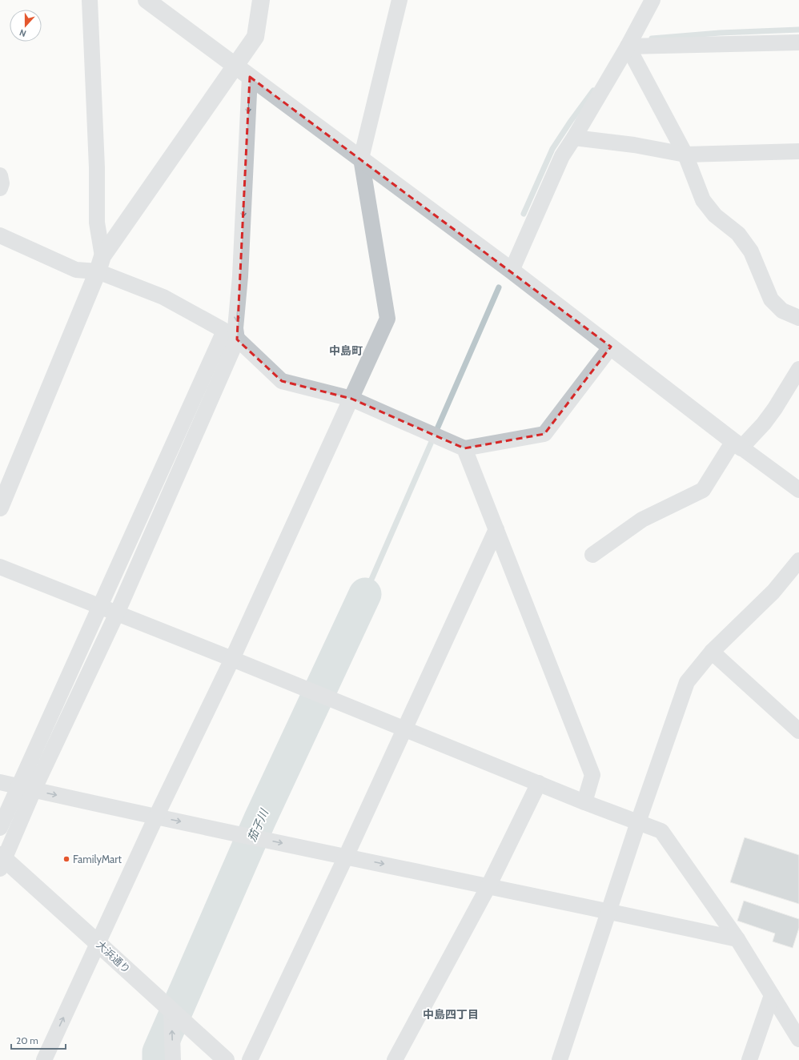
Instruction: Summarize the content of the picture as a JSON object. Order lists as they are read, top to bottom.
{
  "streets": {
    "street": ["大浜通り"]
  },
  "districts": ["中島町", "中島四丁目"],
  "water": ["茄子川"],
  "places": ["FamilyMart"],
  "scale_bar": "20 m",
  "north": "bottom"
}
